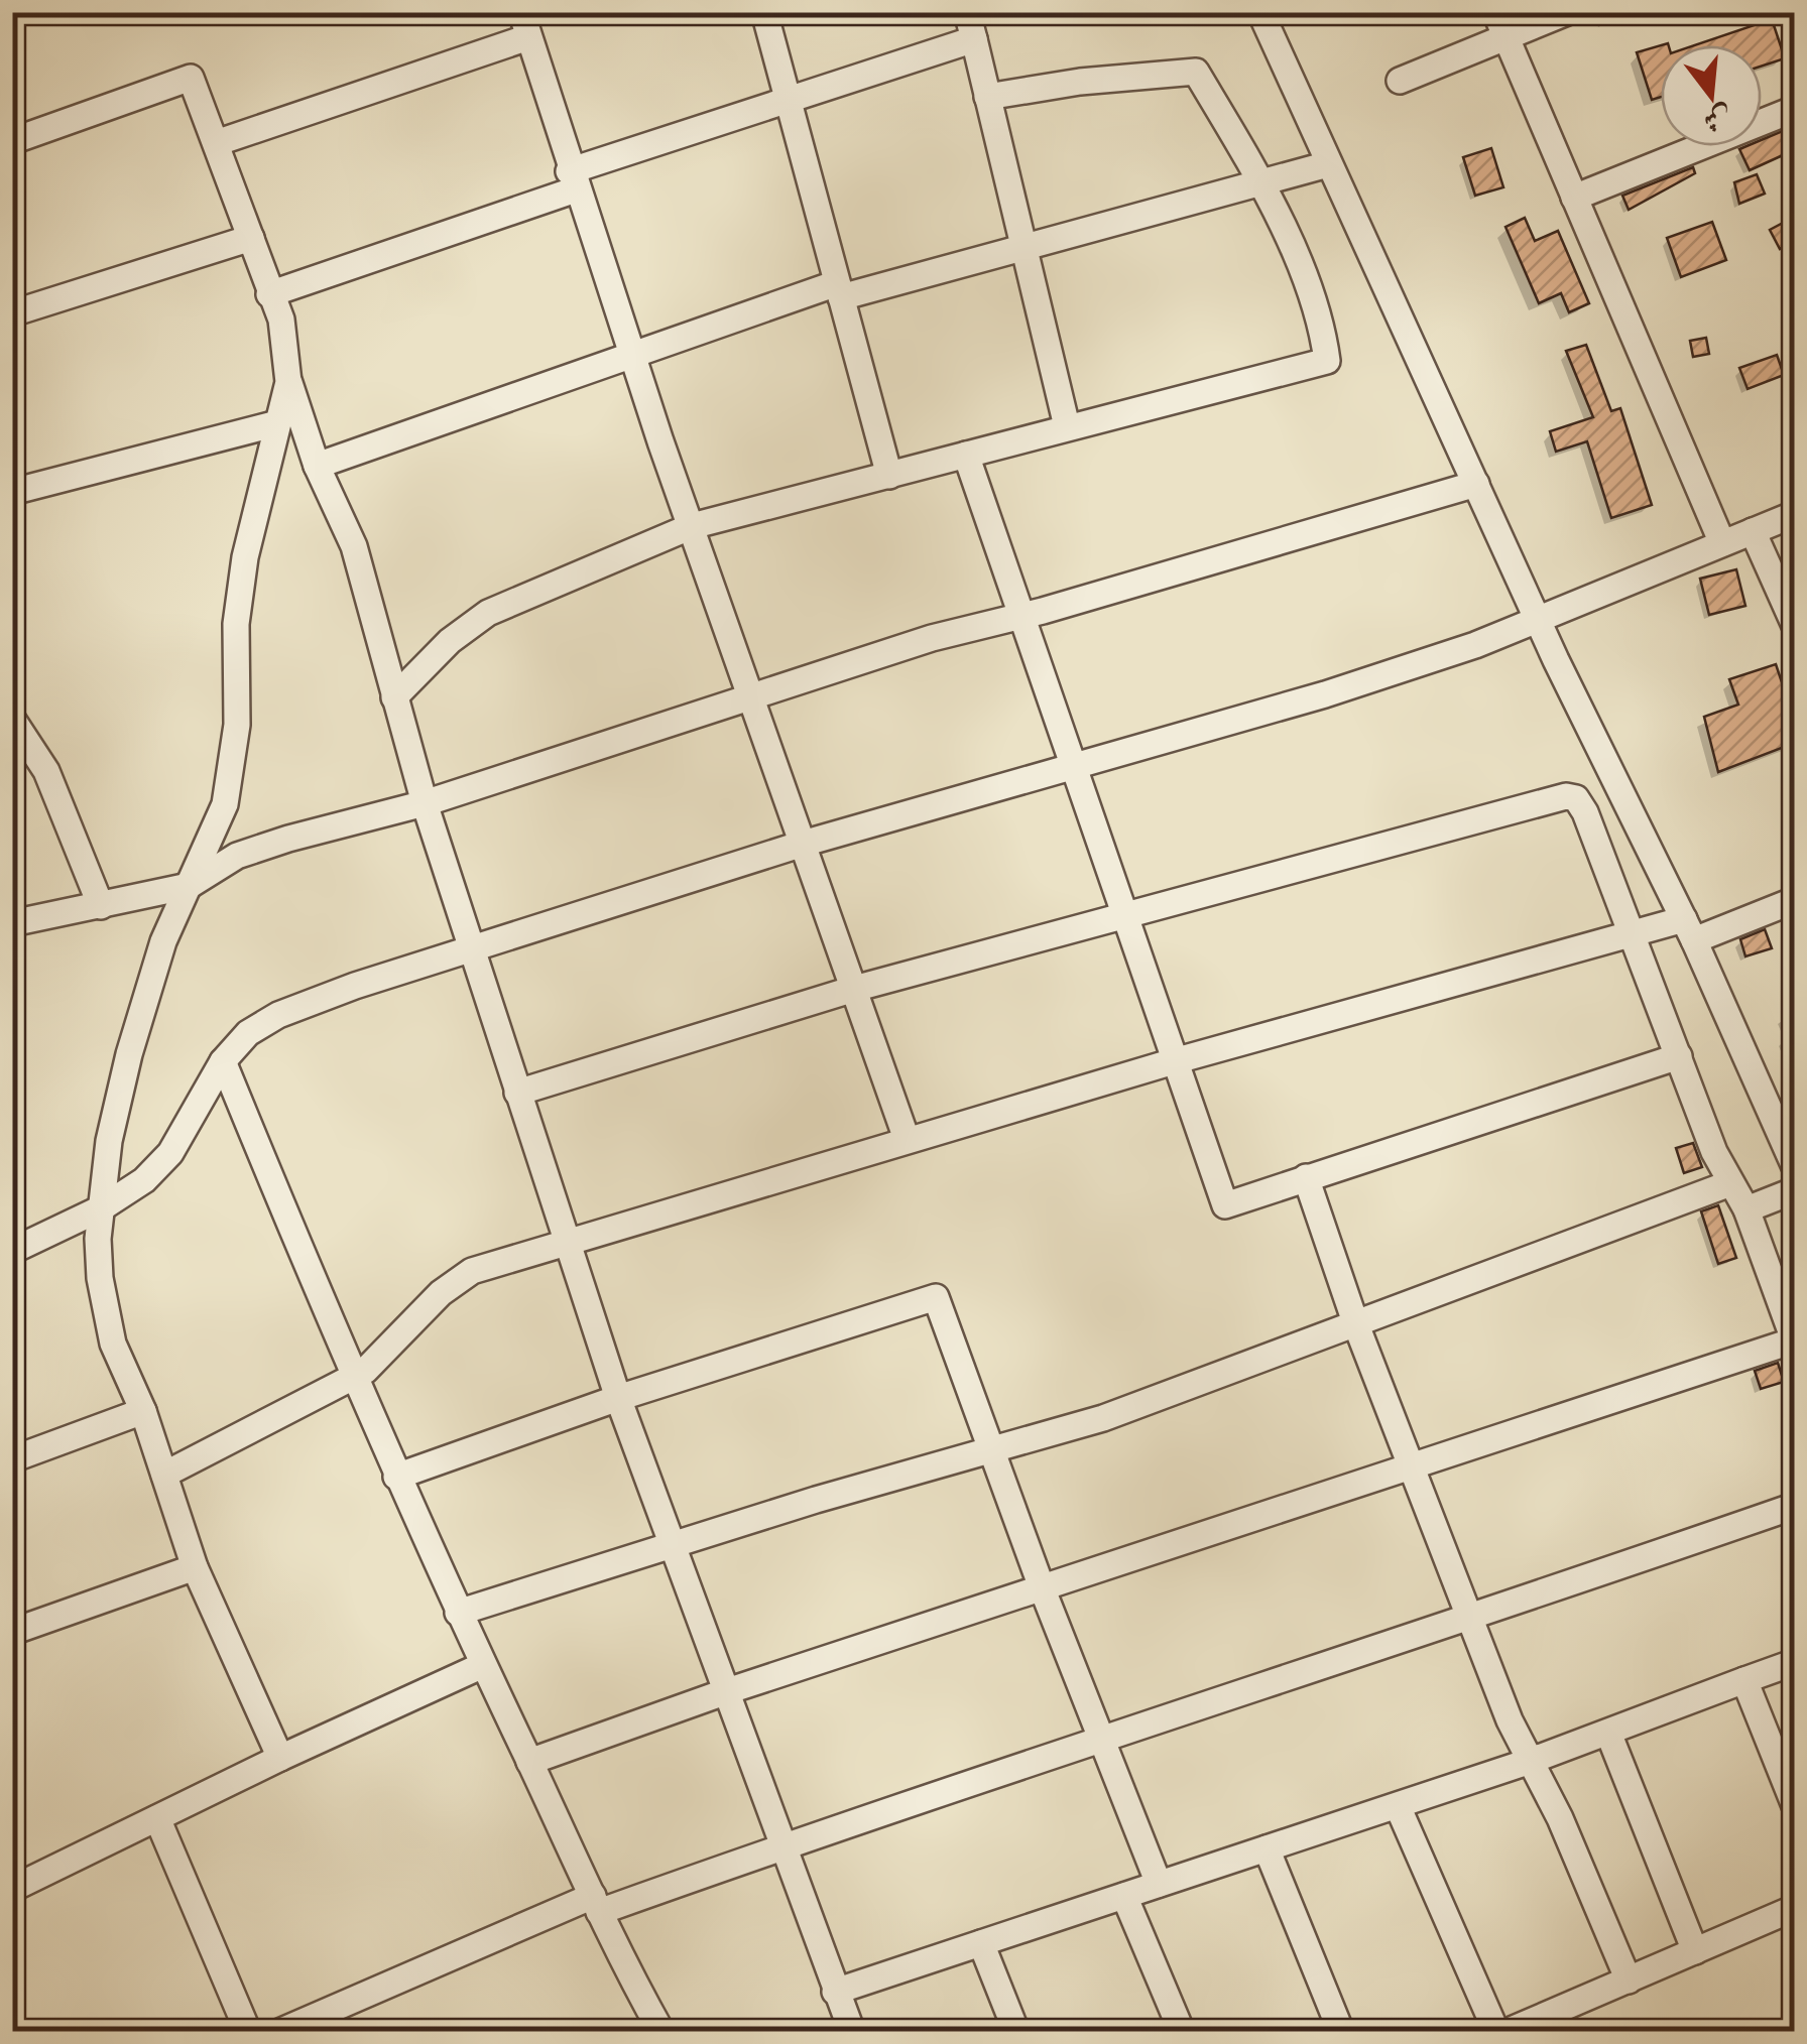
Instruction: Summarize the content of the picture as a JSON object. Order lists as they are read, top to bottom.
{
  "north": "bottom"
}
